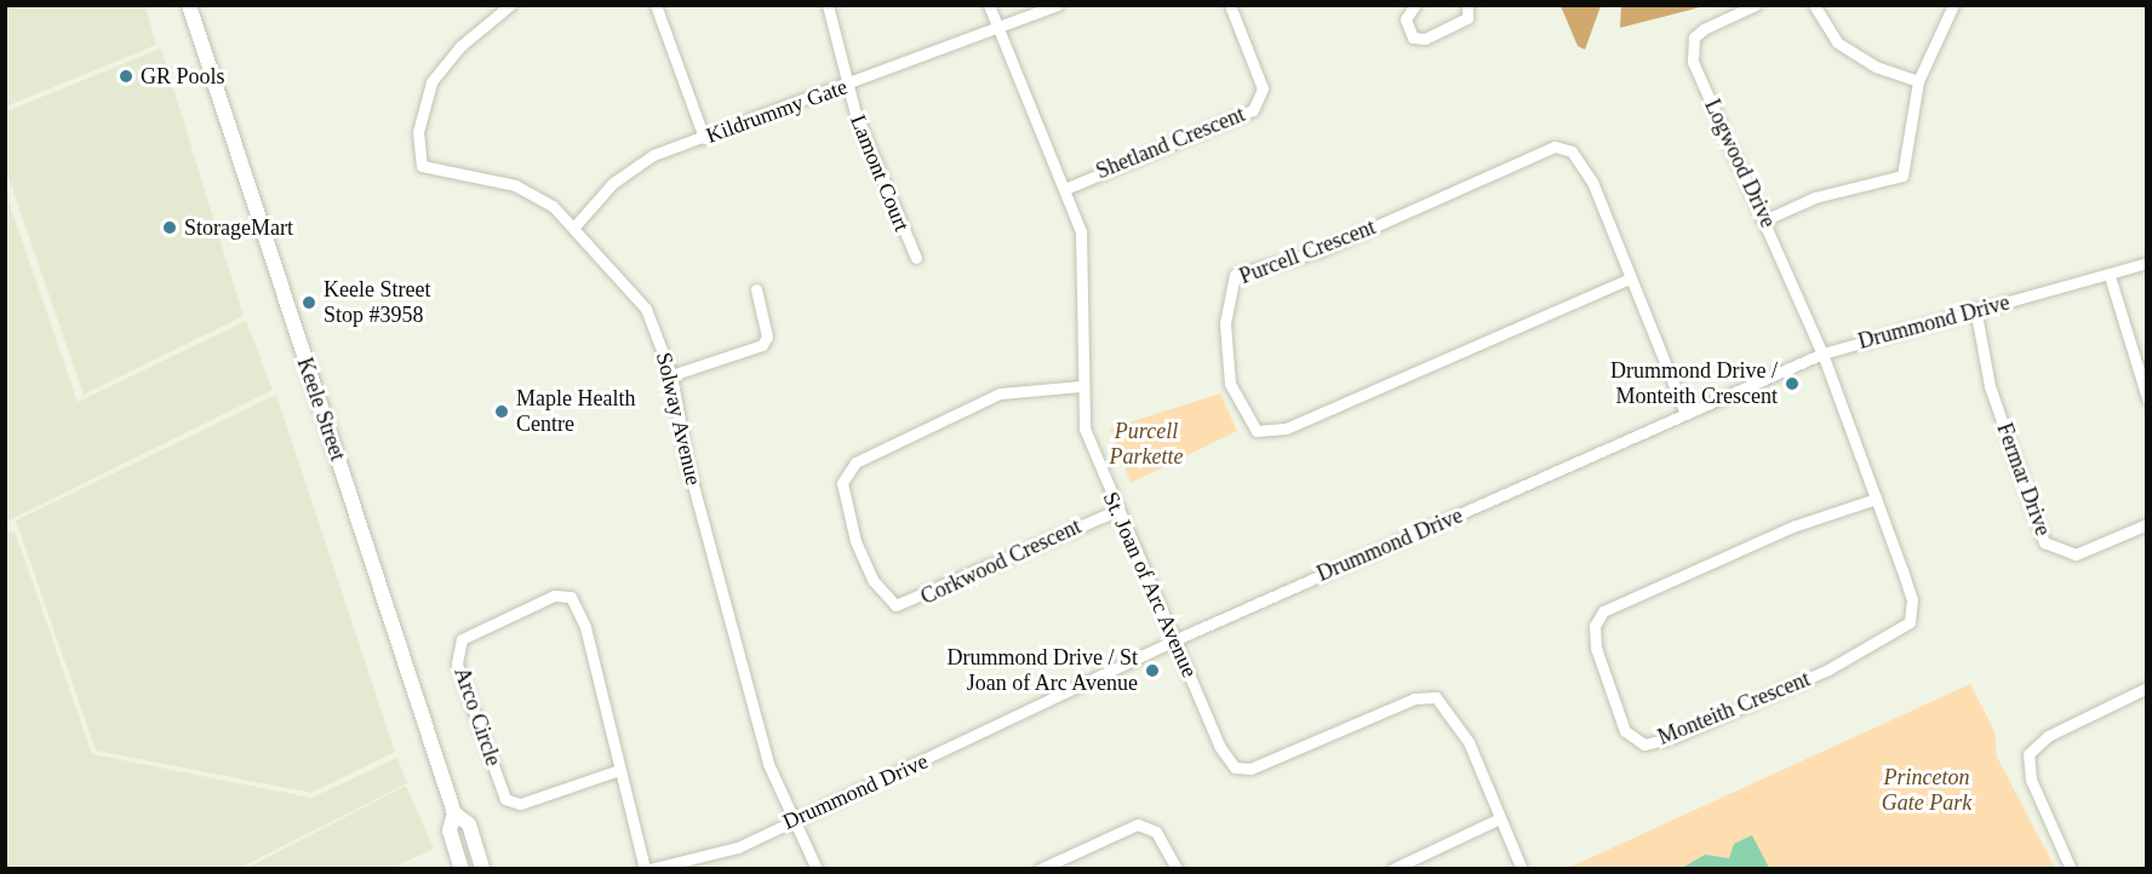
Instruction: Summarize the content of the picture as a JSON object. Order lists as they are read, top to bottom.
{
  "streets": {
    "main road": ["Keele Street"],
    "street": [
      "Kildrummy Gate",
      "Shetland Crescent",
      "Logwood Drive",
      "Lamont Court",
      "Purcell Crescent",
      "Drummond Drive",
      "Solway Avenue",
      "Fermar Drive",
      "Corkwood Crescent",
      "St. Joan of Arc Avenue",
      "Monteith Crescent",
      "Arco Circle"
    ]
  },
  "crossings": [
    ["Kildrummy Gate", "Lamont Court"],
    ["Kildrummy Gate", "Solway Avenue"],
    ["Kildrummy Gate", "St. Joan of Arc Avenue"],
    ["Shetland Crescent", "St. Joan of Arc Avenue"],
    ["Logwood Drive", "Drummond Drive"],
    ["Logwood Drive", "Monteith Crescent"],
    ["Purcell Crescent", "Drummond Drive"],
    ["Drummond Drive", "Solway Avenue"],
    ["Drummond Drive", "Fermar Drive"],
    ["Drummond Drive", "St. Joan of Arc Avenue"],
    ["Drummond Drive", "Monteith Crescent"],
    ["Drummond Drive", "Arco Circle"],
    ["Corkwood Crescent", "St. Joan of Arc Avenue"]
  ],
  "parks": ["Purcell Parkette", "Princeton Gate Park"],
  "places": [
    "GR Pools",
    "StorageMart",
    "Keele Street Stop #3958",
    "Drummond Drive / Monteith Crescent",
    "Maple Health Centre",
    "Drummond Drive / St Joan of Arc Avenue"
  ]
}
